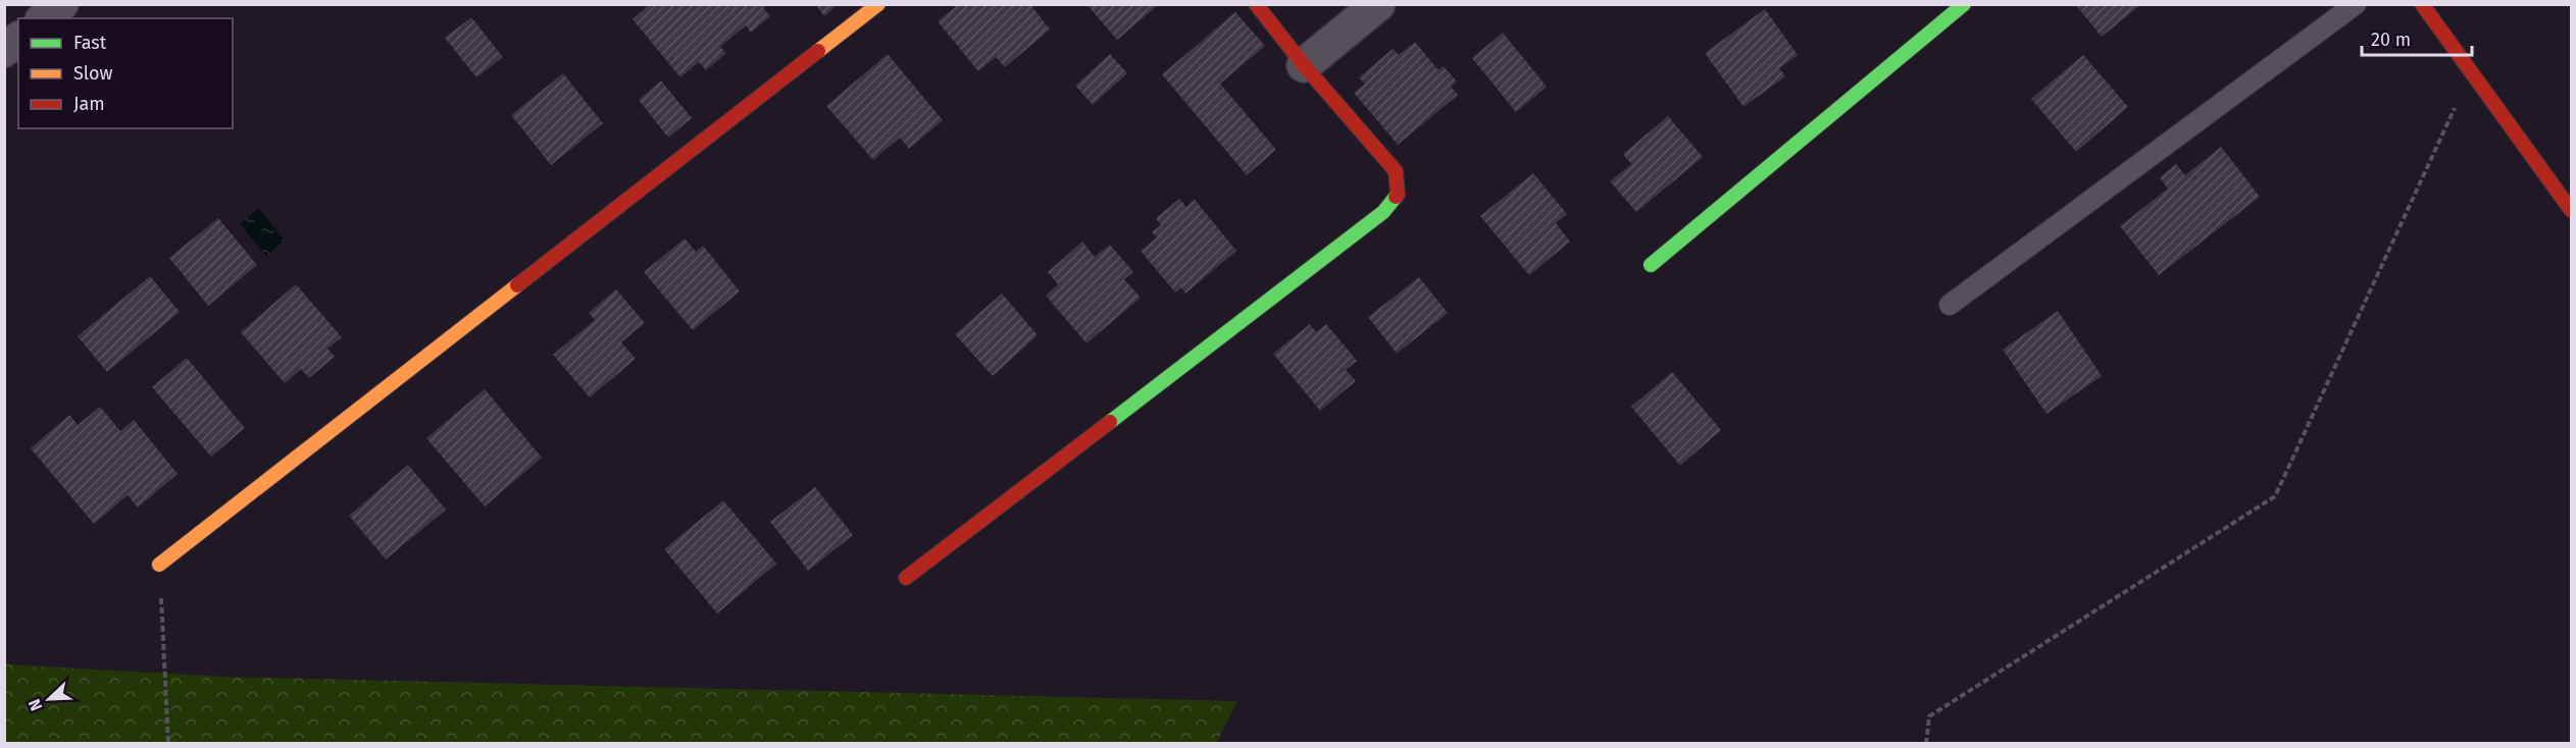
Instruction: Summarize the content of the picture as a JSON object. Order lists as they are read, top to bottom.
{
  "legend": ["Fast", "Slow", "Jam"],
  "scale_bar": "20 m",
  "north": "bottom left"
}
